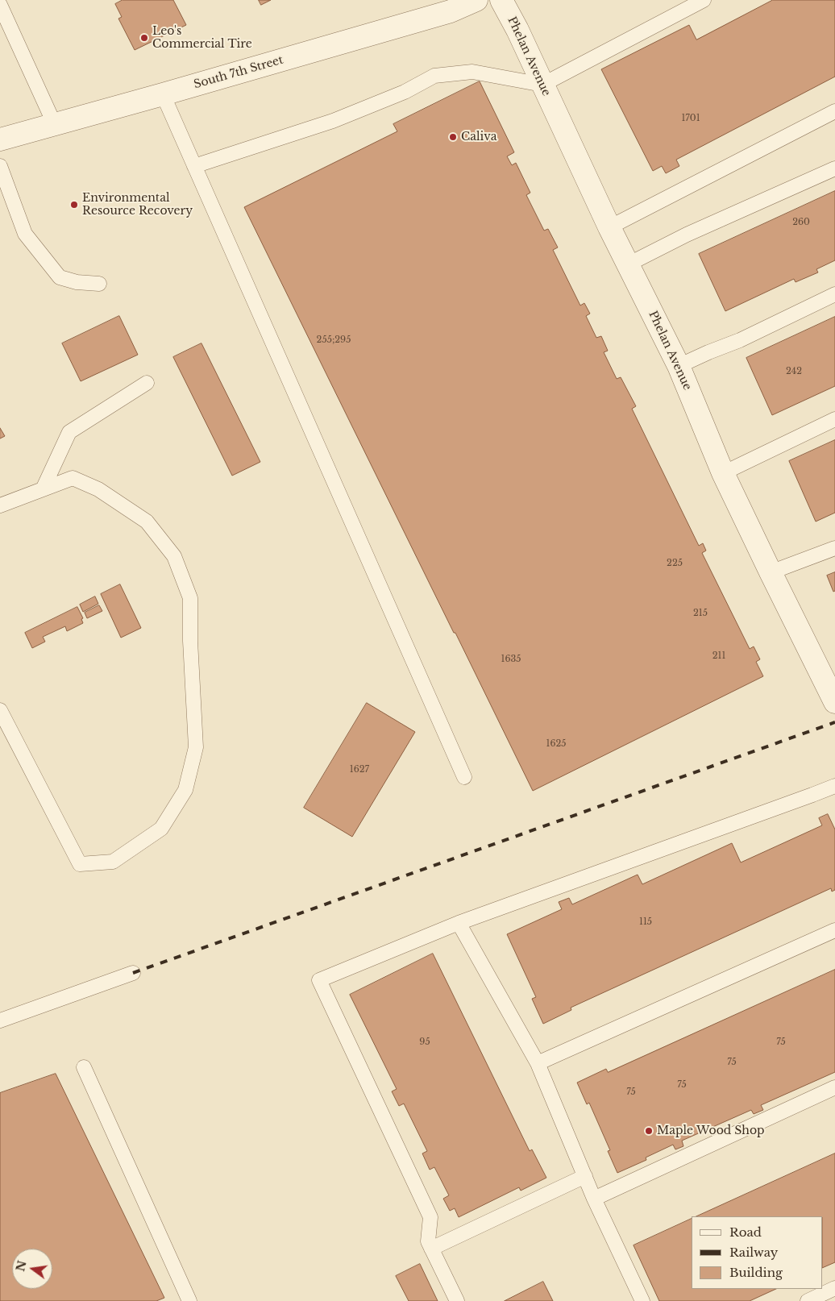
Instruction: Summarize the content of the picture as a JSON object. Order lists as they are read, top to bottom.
{
  "streets": {
    "street": ["Phelan Avenue", "South 7th Street"]
  },
  "places": [
    "Leo's Commercial Tire",
    "Caliva",
    "Environmental Resource Recovery",
    "Maple Wood Shop"
  ],
  "house_numbers": [
    "1701",
    "260",
    "255;295",
    "242",
    "225",
    "215",
    "211",
    "1635",
    "1625",
    "1627",
    "115",
    "95",
    "75",
    "75",
    "75",
    "75"
  ],
  "legend": ["Road", "Railway", "Building"],
  "north": "left"
}
